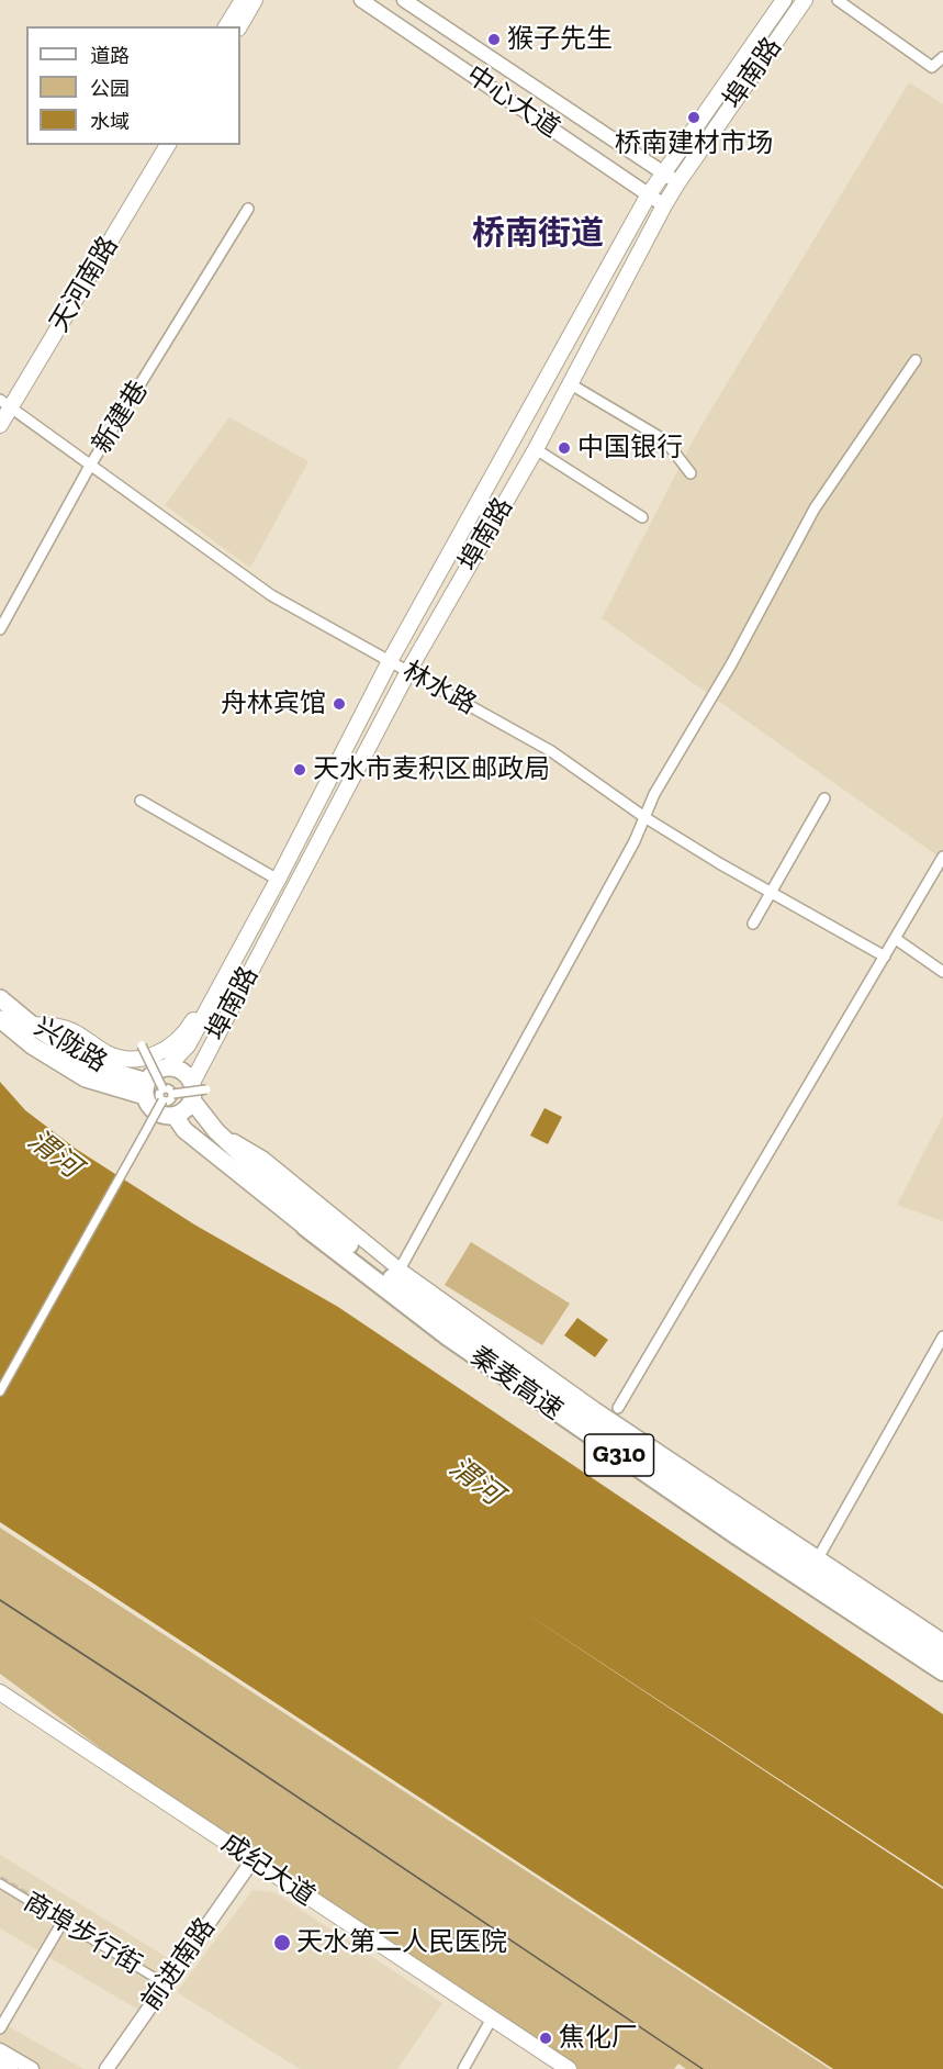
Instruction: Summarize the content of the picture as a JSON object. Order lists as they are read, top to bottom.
{
  "streets": {
    "highway": ["兴陇路", "秦麦高速", "G310"],
    "main road": [
      "埠南路",
      "中心大道",
      "天河南路",
      "成纪大道",
      "前进南路"
    ],
    "street": ["新建巷", "林水路", "商埠步行街"]
  },
  "crossings": [
    ["埠南路", "中心大道"],
    ["埠南路", "林水路"],
    ["埠南路", "秦麦高速"],
    ["天河南路", "林水路"],
    ["新建巷", "林水路"],
    ["兴陇路", "秦麦高速"],
    ["成纪大道", "前进南路"],
    ["商埠步行街", "前进南路"]
  ],
  "districts": ["桥南街道"],
  "water": ["渭河"],
  "places": [
    "猴子先生",
    "桥南建材市场",
    "中国银行",
    "舟林宾馆",
    "天水市麦积区邮政局",
    "天水第二人民医院",
    "焦化厂"
  ],
  "legend": ["道路", "公园", "水域"]
}
